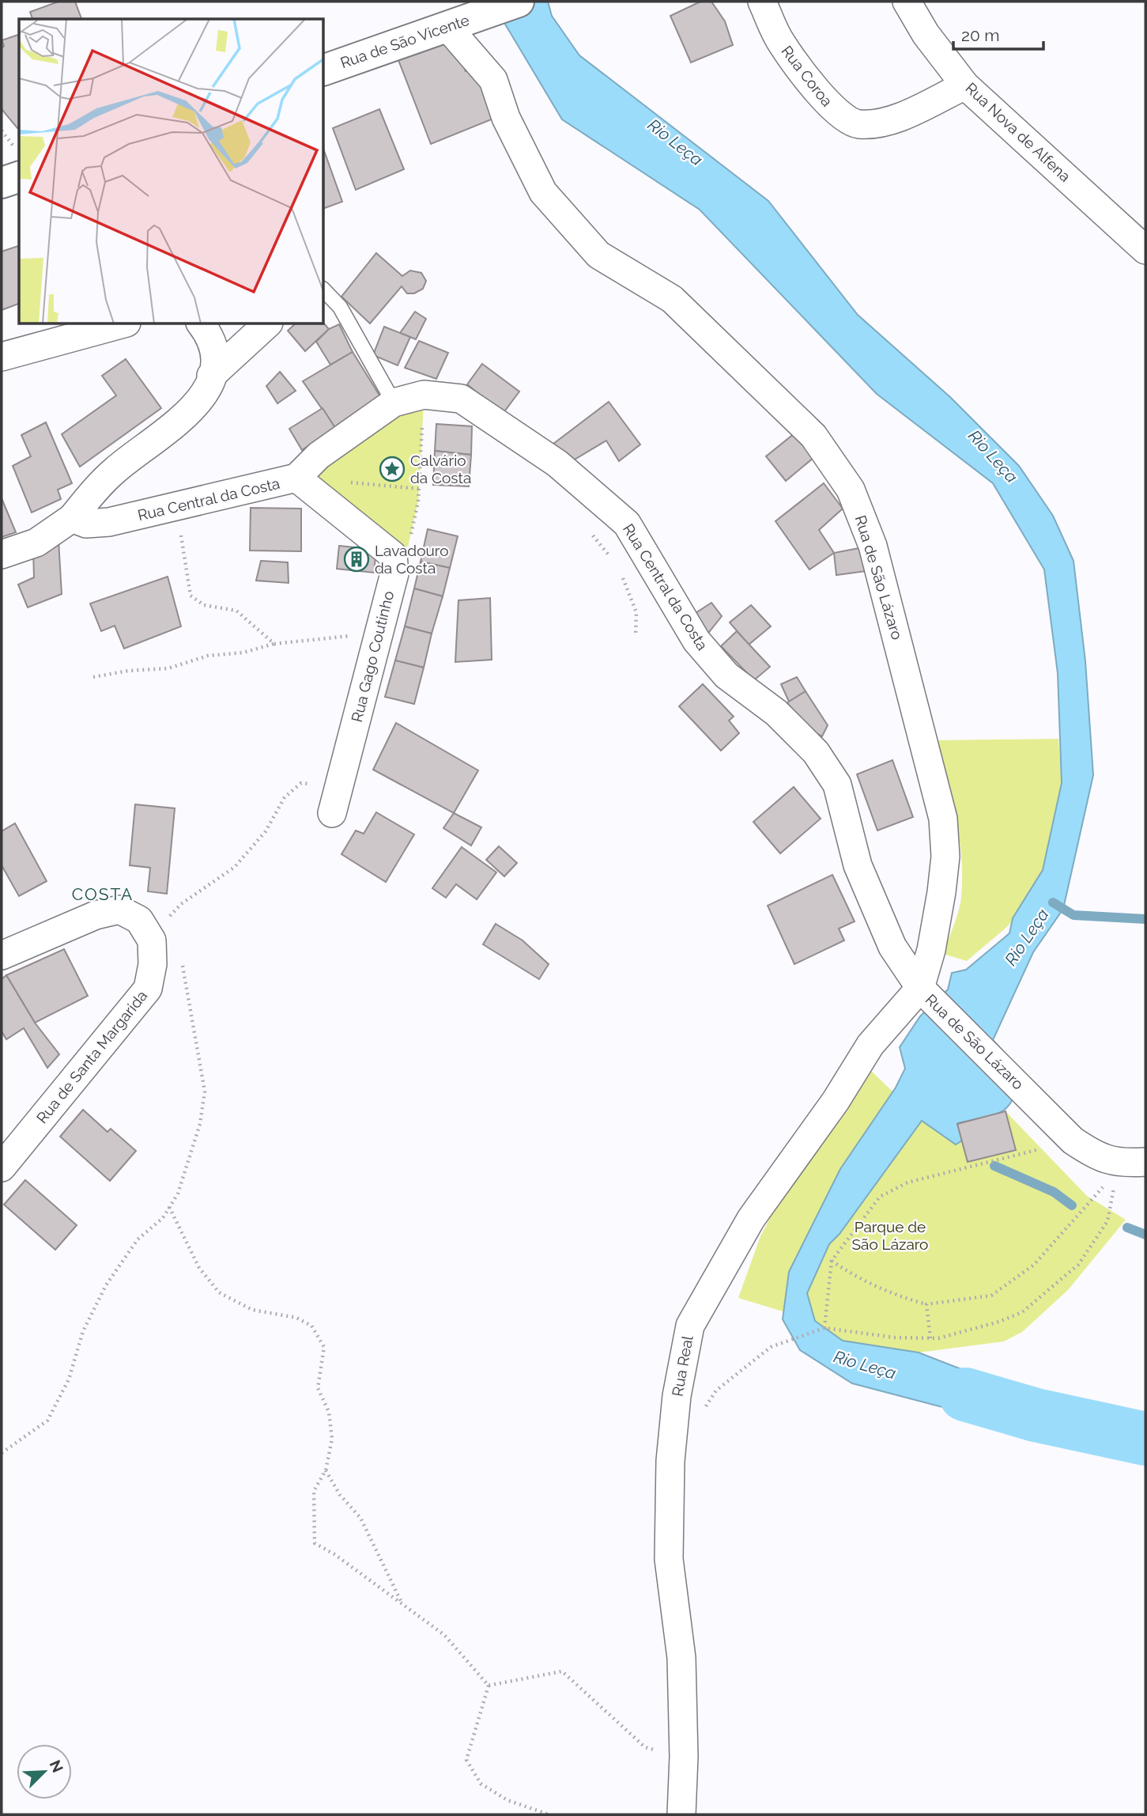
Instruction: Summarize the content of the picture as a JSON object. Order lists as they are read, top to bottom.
{
  "streets": {
    "main road": ["Rua de São Vicente"],
    "street": [
      "Rua Coroa",
      "Rua Nova de Alfena",
      "Rua Central da Costa",
      "Rua de São Lázaro",
      "Rua Gago Coutinho",
      "Rua de Santa Margarida",
      "Rua Real"
    ]
  },
  "crossings": [
    ["Rua de São Vicente", "Rua de São Lázaro"],
    ["Rua Coroa", "Rua Nova de Alfena"],
    ["Rua Central da Costa", "Rua de São Lázaro"],
    ["Rua Central da Costa", "Rua Gago Coutinho"],
    ["Rua Central da Costa", "Rua Real"],
    ["Rua de São Lázaro", "Rua Real"]
  ],
  "districts": ["COSTA"],
  "water": ["Rio Leça"],
  "parks": ["Parque de São Lázaro"],
  "places": {
    "place": ["Calvário da Costa"],
    "building": ["Lavadouro da Costa"]
  },
  "scale_bar": "20 m",
  "north": "top right"
}
